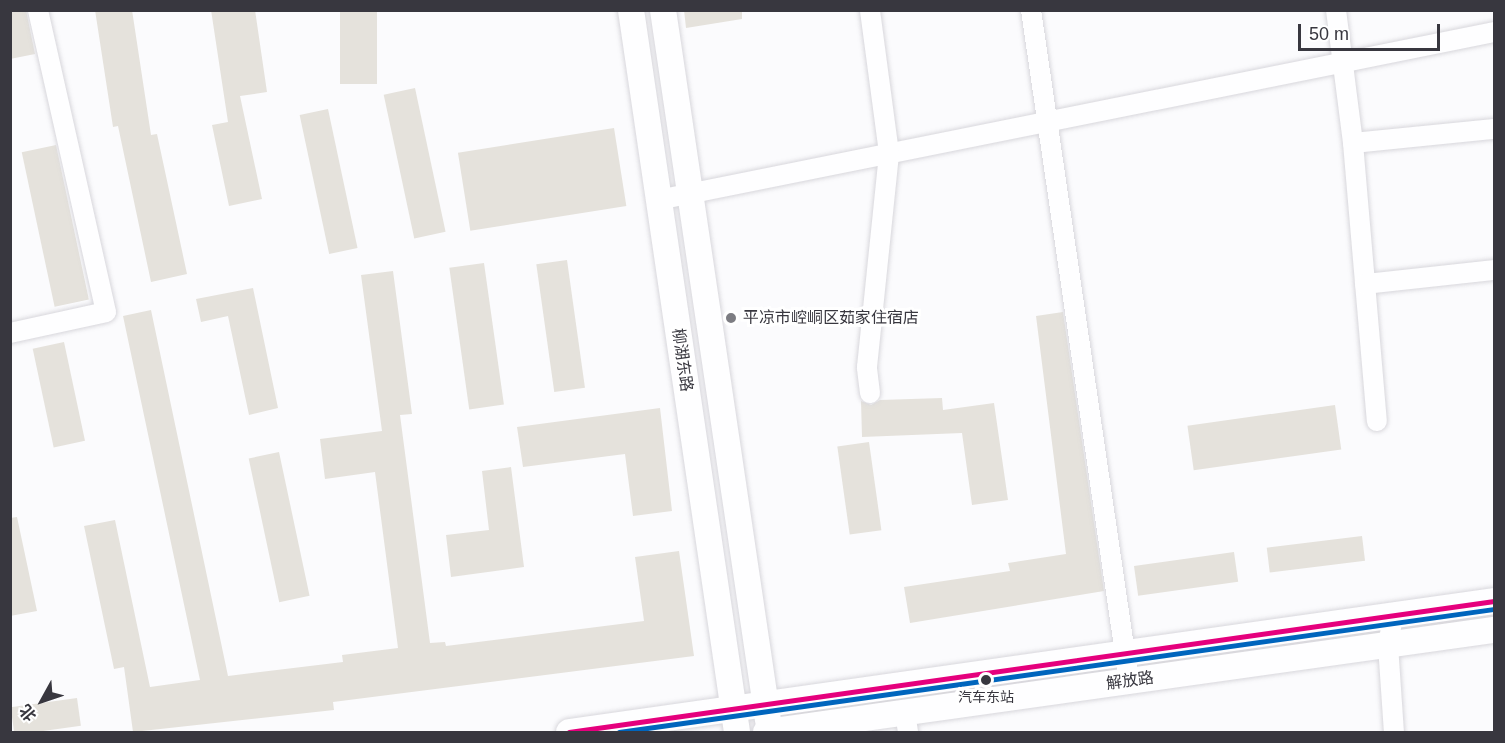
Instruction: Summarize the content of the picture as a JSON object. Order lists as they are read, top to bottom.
{
  "streets": {
    "main road": ["柳湖东路", "解放路"]
  },
  "crossings": [
    ["柳湖东路", "解放路"]
  ],
  "places": ["平凉市崆峒区茹家住宿店", "汽车东站"],
  "scale_bar": "50 m",
  "north": "bottom left"
}
